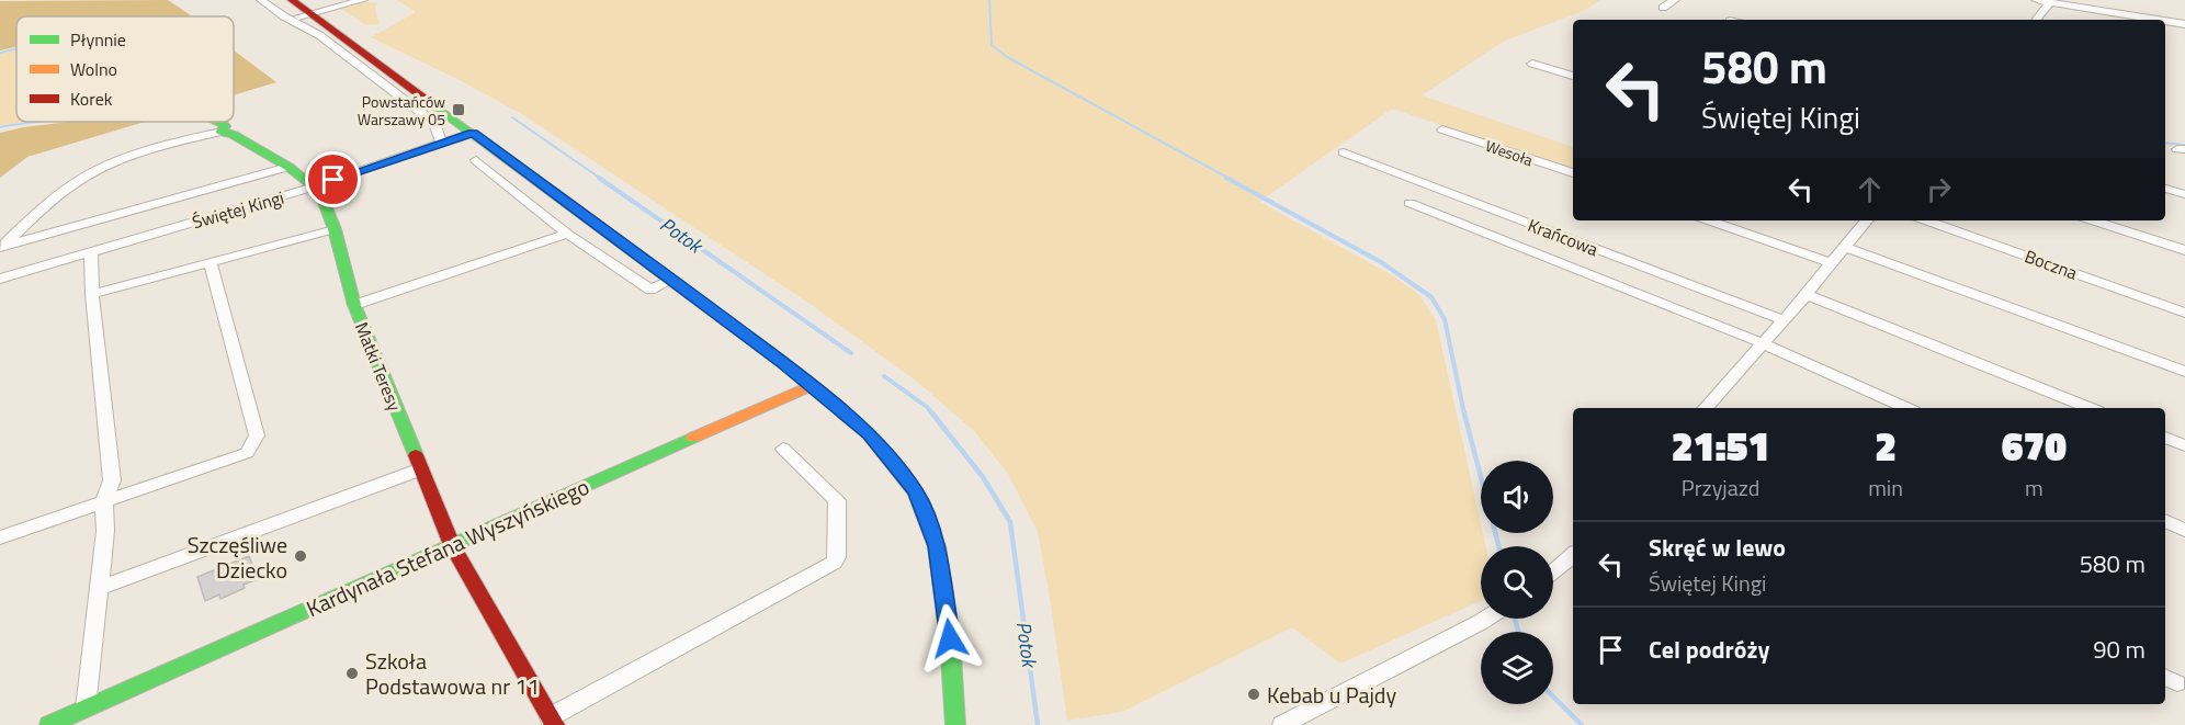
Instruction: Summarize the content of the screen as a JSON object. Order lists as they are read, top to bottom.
{
  "streets": {
    "street": [
      "Wesoła",
      "Świętej Kingi",
      "Krańcowa",
      "Boczna",
      "Matki Teresy",
      "Kardynała Stefana Wyszyńskiego"
    ]
  },
  "crossings": [
    ["Świętej Kingi", "Matki Teresy"],
    ["Matki Teresy", "Kardynała Stefana Wyszyńskiego"]
  ],
  "water": ["Potok"],
  "places": {
    "transit": ["Powstańców Warszawy 05"],
    "other": ["Szczęśliwe Dziecko", "Szkoła Podstawowa nr 11", "Kebab u Pajdy"]
  },
  "legend": ["Płynnie", "Wolno", "Korek"],
  "page": {
    "turn": ["580 m", "Świętej Kingi"],
    "eta": [
      "21:51",
      "Przyjazd",
      "2",
      "min",
      "670",
      "m"
    ],
    "list": [
      {
        "name": "Skręć w lewo",
        "note": "Świętej Kingi",
        "value": "580 m"
      },
      {
        "name": "Cel podróży",
        "value": "90 m"
      }
    ]
  }
}
